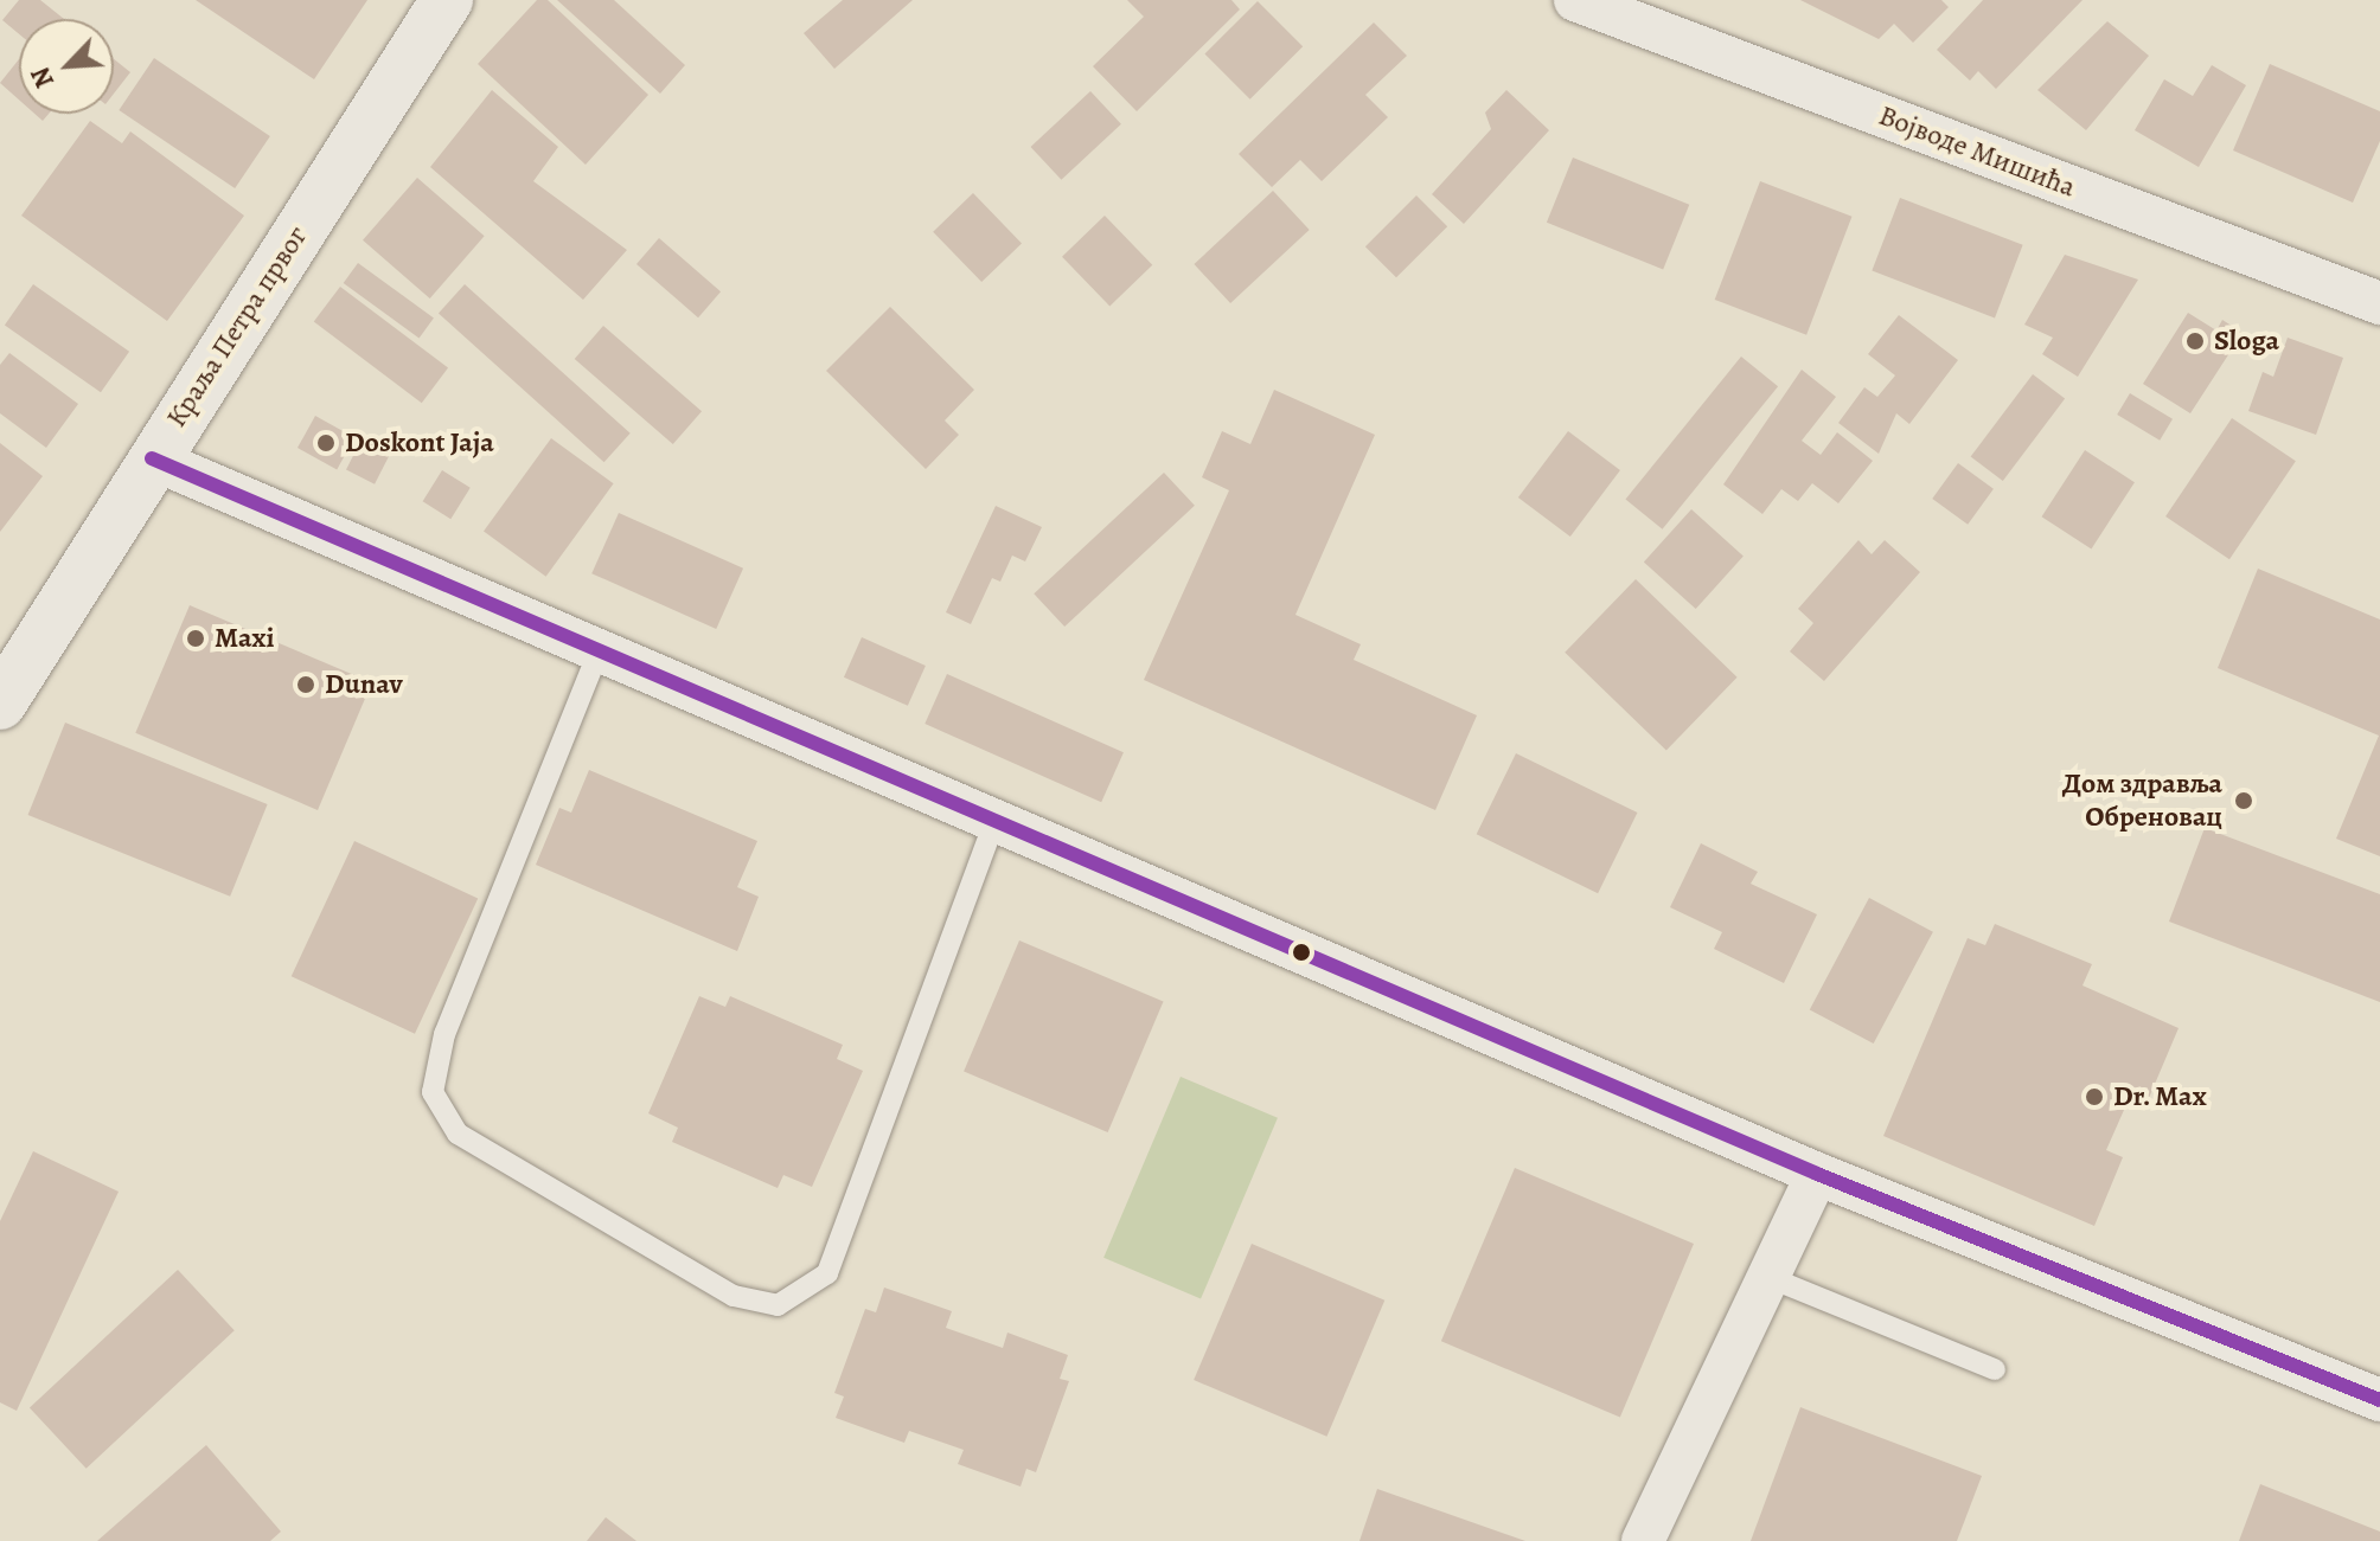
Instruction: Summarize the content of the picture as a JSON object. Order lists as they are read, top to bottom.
{
  "streets": {
    "street": ["Војводе Мишића", "Краља Петра првог"]
  },
  "places": [
    "Sloga",
    "Doskont Jaja",
    "Maxi",
    "Dunav",
    "Дом здравља Обреновац",
    "Dr. Max"
  ],
  "north": "bottom left"
}
